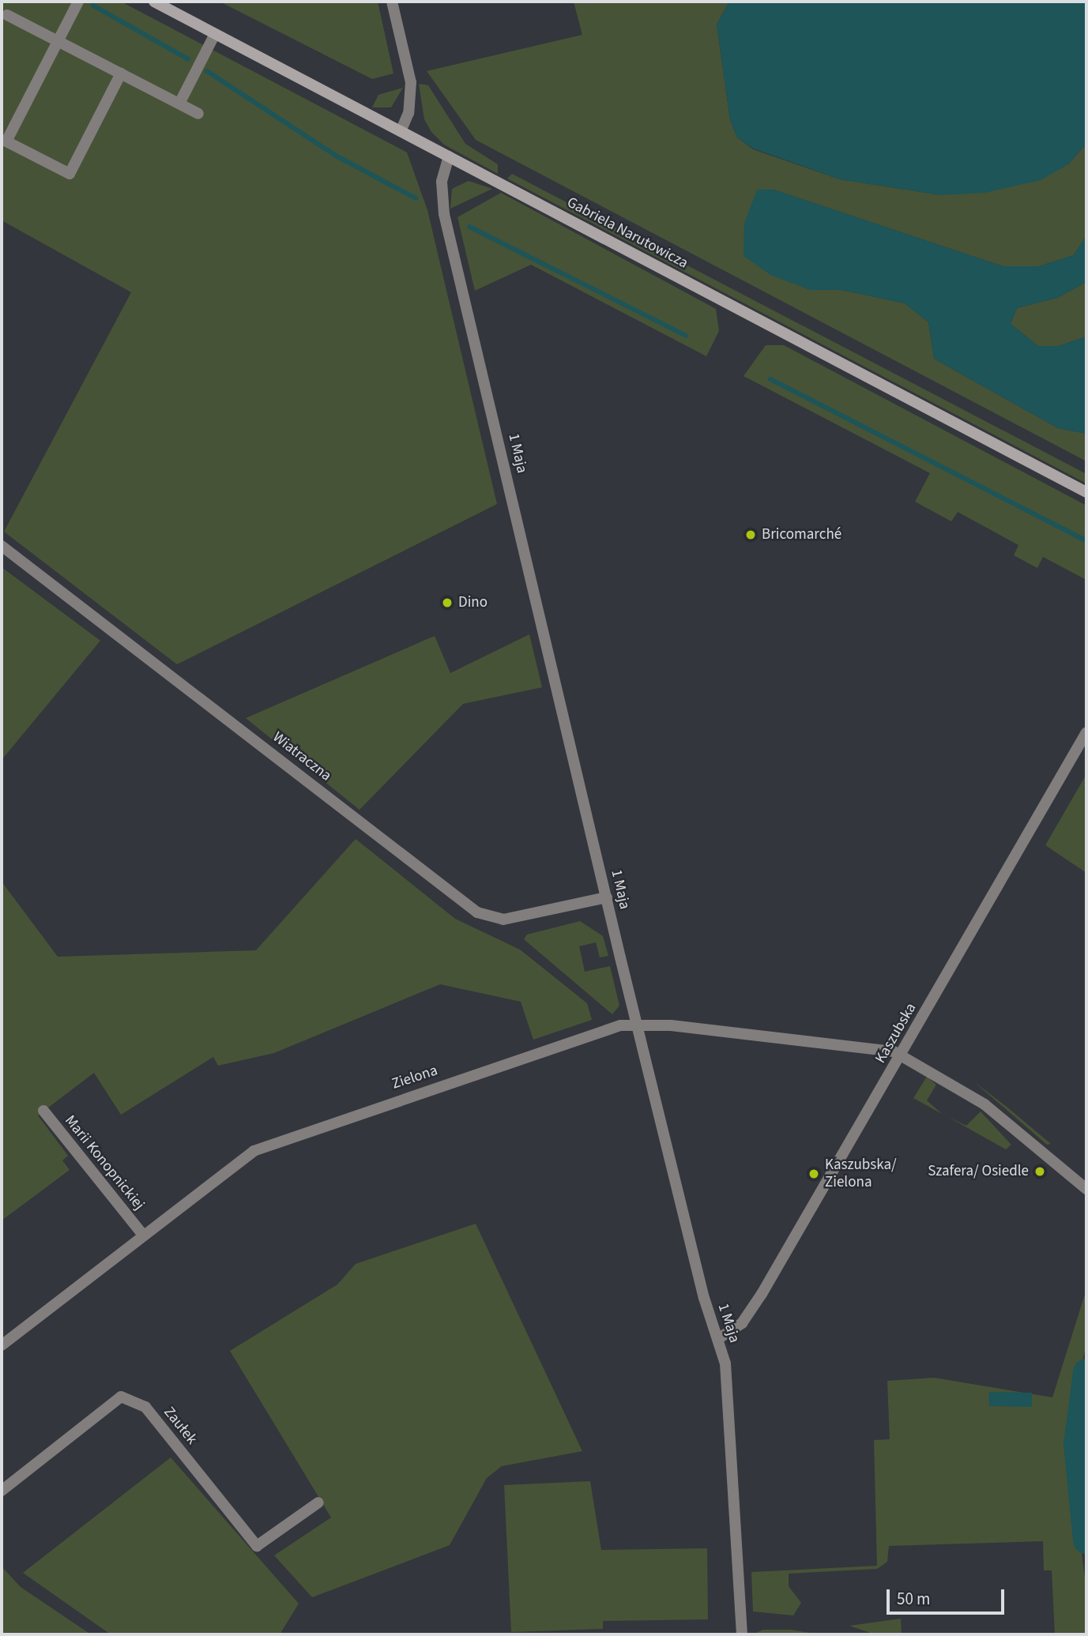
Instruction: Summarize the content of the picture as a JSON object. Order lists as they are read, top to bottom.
{
  "streets": {
    "main road": ["Gabriela Narutowicza"],
    "street": [
      "1 Maja",
      "Wiatraczna",
      "Kaszubska",
      "Zielona",
      "Marii Konopnickiej",
      "Zaułek"
    ]
  },
  "crossings": [
    ["Gabriela Narutowicza", "1 Maja"],
    ["1 Maja", "Wiatraczna"],
    ["1 Maja", "Kaszubska"],
    ["1 Maja", "Zielona"],
    ["Kaszubska", "Zielona"],
    ["Zielona", "Marii Konopnickiej"]
  ],
  "places": [
    "Bricomarché",
    "Dino",
    "Szafera/ Osiedle",
    "Kaszubska/ Zielona"
  ],
  "scale_bar": "50 m"
}
